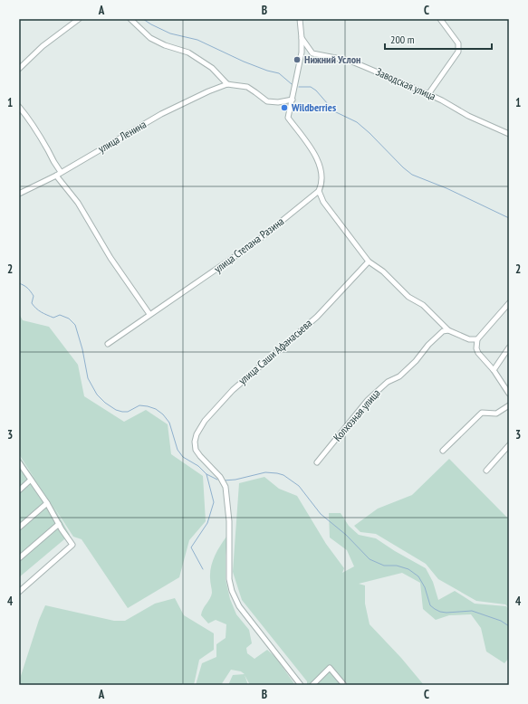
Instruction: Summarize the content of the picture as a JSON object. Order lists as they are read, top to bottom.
{
  "streets": {
    "street": [
      "Заводская улица",
      "улица Ленина",
      "улица Степана Разина",
      "улица Саши Афанасьева",
      "Колхозная улица"
    ]
  },
  "places": ["Нижний Услон", "Wildberries"],
  "scale_bar": "200 m",
  "grid": {
    "columns": ["A", "B", "C"],
    "rows": [
      "1",
      "2",
      "3",
      "4"
    ]
  }
}
